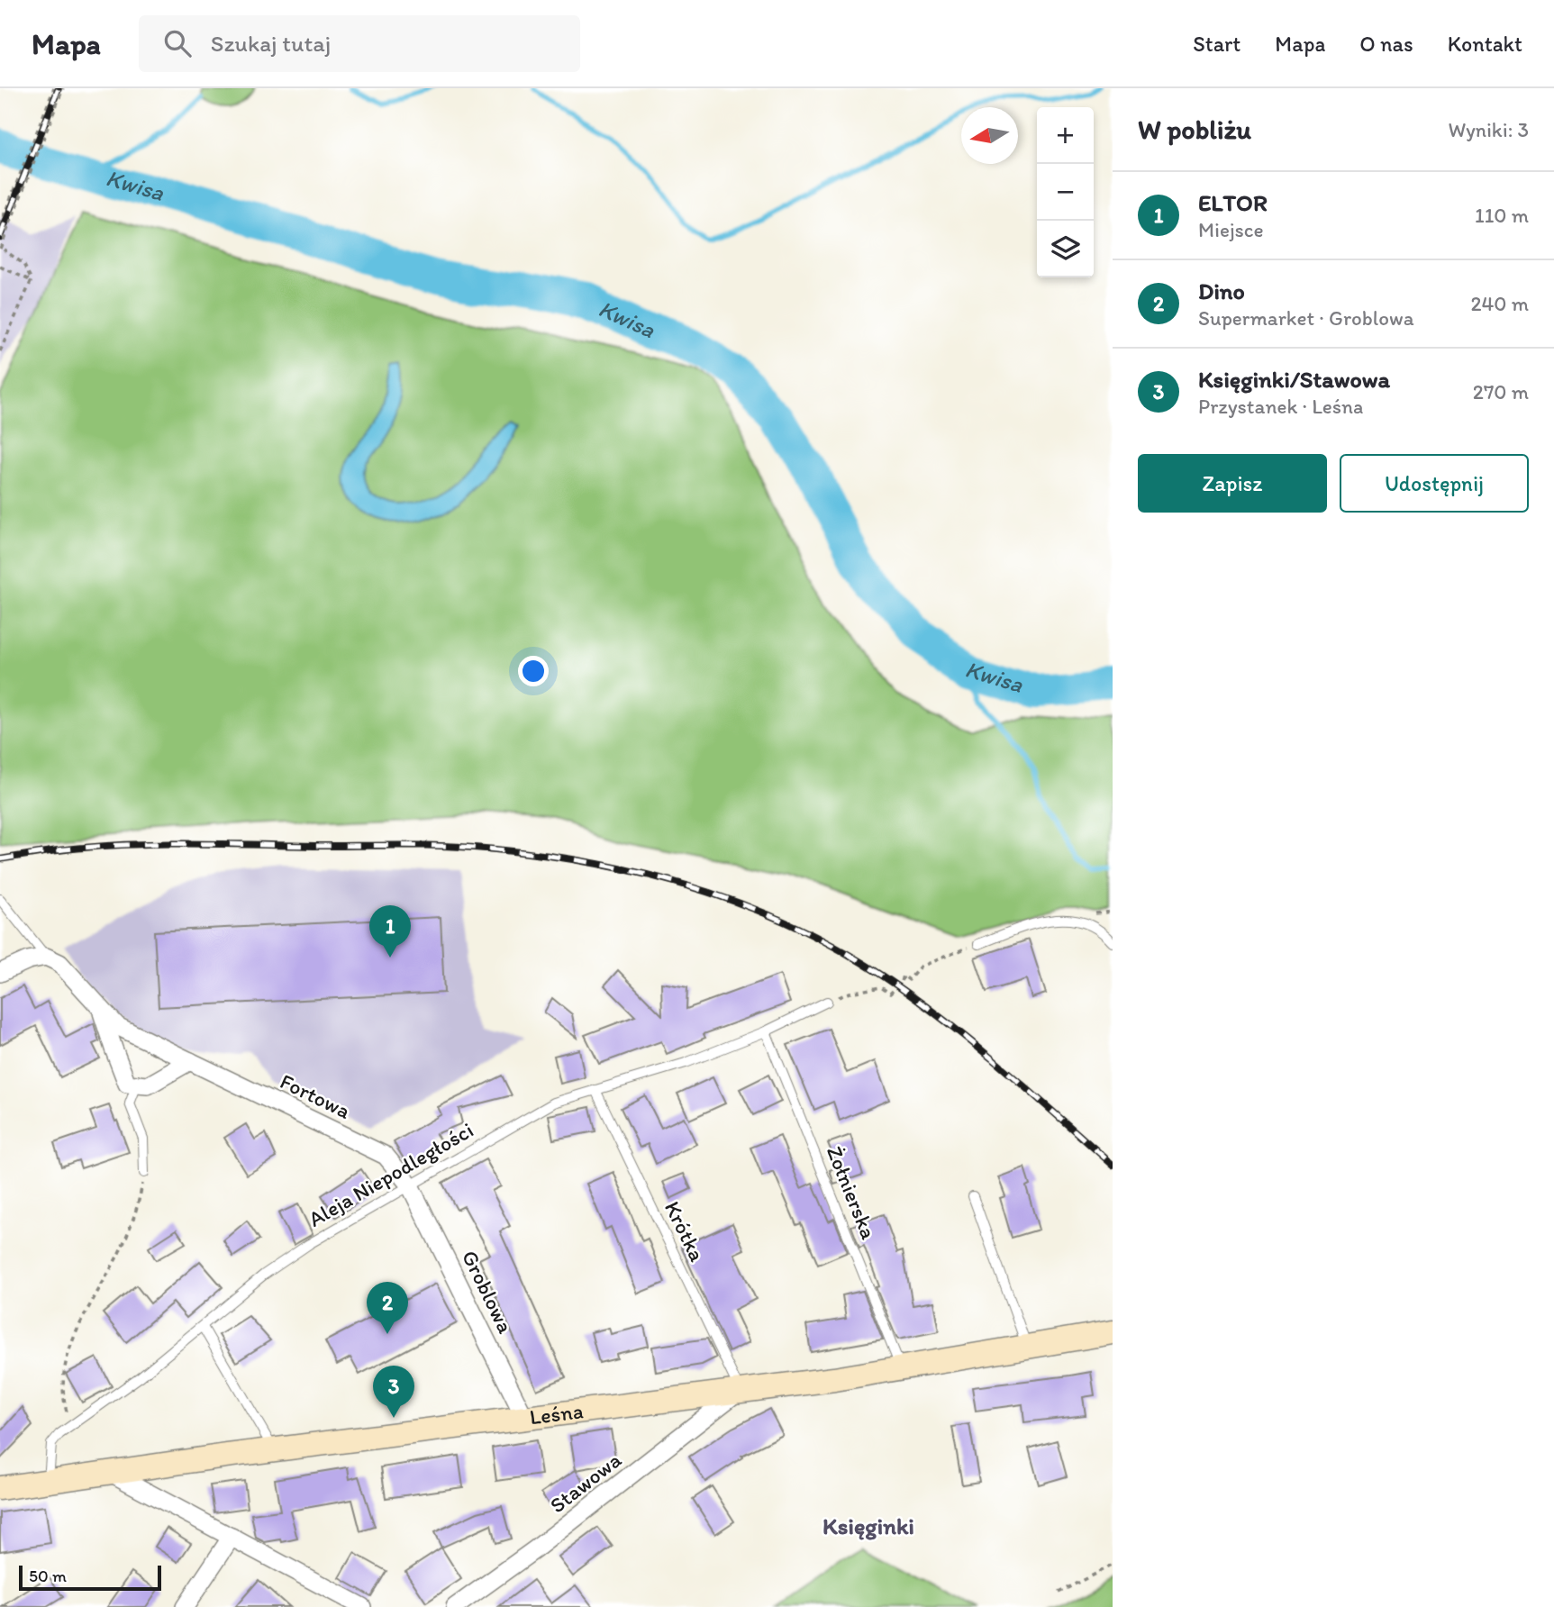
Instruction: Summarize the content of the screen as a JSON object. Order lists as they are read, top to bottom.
{
  "streets": {
    "main road": ["Leśna"],
    "street": ["Fortowa", "Groblowa", "Stawowa"],
    "lane": ["Aleja Niepodległości", "Żołnierska", "Krótka"]
  },
  "crossings": [
    ["Fortowa", "Aleja Niepodległości"],
    ["Fortowa", "Groblowa"],
    ["Aleja Niepodległości", "Żołnierska"],
    ["Aleja Niepodległości", "Krótka"],
    ["Aleja Niepodległości", "Groblowa"],
    ["Aleja Niepodległości", "Leśna"],
    ["Żołnierska", "Leśna"],
    ["Krótka", "Leśna"],
    ["Krótka", "Stawowa"],
    ["Groblowa", "Leśna"],
    ["Leśna", "Stawowa"]
  ],
  "districts": ["Księginki"],
  "water": ["Kwisa"],
  "scale_bar": "50 m",
  "north": "left",
  "page": {
    "header": "Mapa",
    "search": "Szukaj tutaj",
    "nav": [
      "Start",
      "Mapa",
      "O nas",
      "Kontakt"
    ],
    "heading": ["W pobliżu", "Wyniki: 3"],
    "map_buttons": ["+", "−"],
    "list": [
      {
        "mark": "1",
        "name": "ELTOR",
        "note": "Miejsce",
        "value": "110 m"
      },
      {
        "mark": "2",
        "name": "Dino",
        "note": "Supermarket · Groblowa",
        "value": "240 m"
      },
      {
        "mark": "3",
        "name": "Księginki/Stawowa",
        "note": "Przystanek · Leśna",
        "value": "270 m"
      }
    ],
    "buttons": ["Zapisz", "Udostępnij"],
    "pins": ["1", "2", "3"],
    "scale": "50 m"
  }
}
